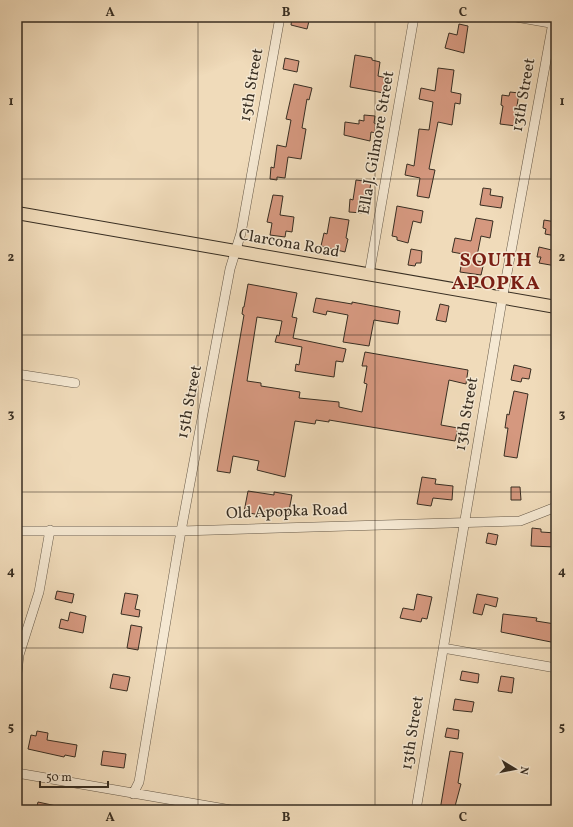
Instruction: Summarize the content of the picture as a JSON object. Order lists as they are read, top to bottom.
{
  "streets": {
    "main road": ["Clarcona Road"],
    "street": [
      "15th Street",
      "13th Street",
      "Ella J. Gilmore Street",
      "Old Apopka Road"
    ]
  },
  "crossings": [
    ["15th Street", "Clarcona Road"],
    ["15th Street", "Old Apopka Road"],
    ["13th Street", "Clarcona Road"],
    ["13th Street", "Old Apopka Road"],
    ["Ella J. Gilmore Street", "Clarcona Road"]
  ],
  "districts": ["SOUTH APOPKA"],
  "scale_bar": "50 m",
  "north": "right",
  "grid": {
    "columns": ["A", "B", "C"],
    "rows": [
      "1",
      "2",
      "3",
      "4",
      "5"
    ]
  }
}
